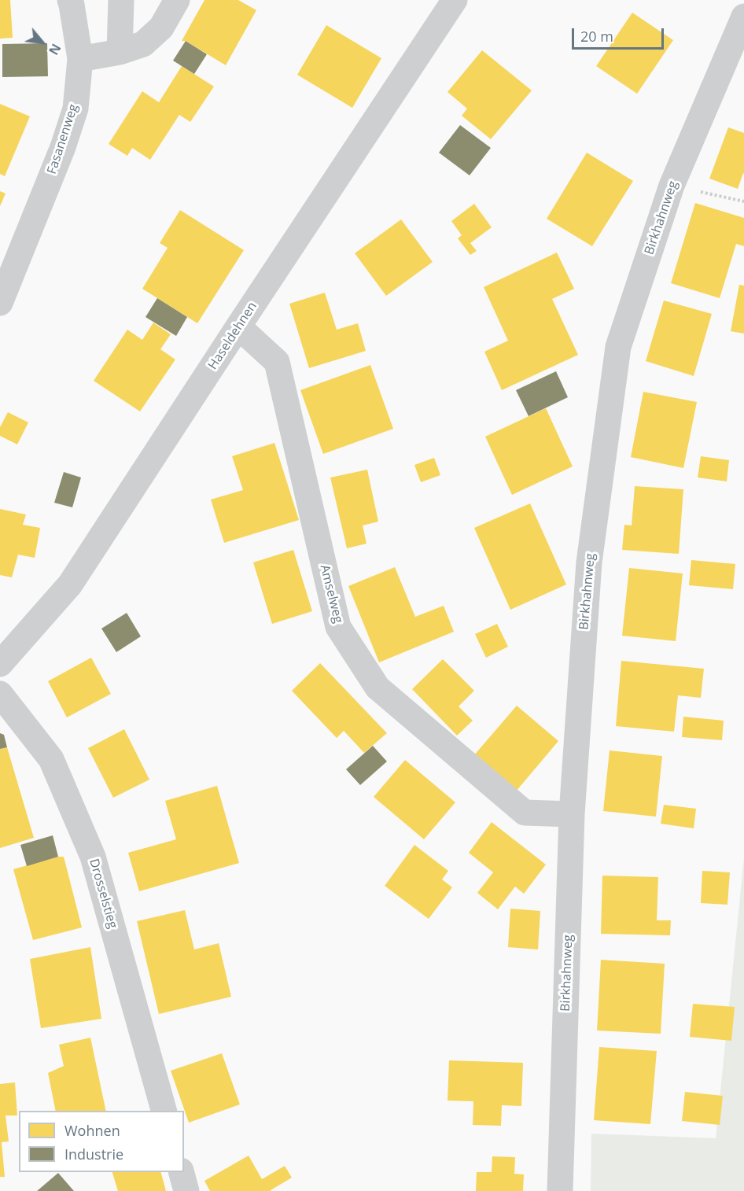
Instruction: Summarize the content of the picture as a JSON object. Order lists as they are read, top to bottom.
{
  "streets": {
    "street": [
      "Fasanenweg",
      "Birkhahnweg",
      "Haseldehnen",
      "Amselweg",
      "Drosselstieg"
    ]
  },
  "crossings": [
    ["Birkhahnweg", "Amselweg"],
    ["Haseldehnen", "Amselweg"]
  ],
  "legend": ["Wohnen", "Industrie"],
  "scale_bar": "20 m",
  "north": "bottom right"
}
